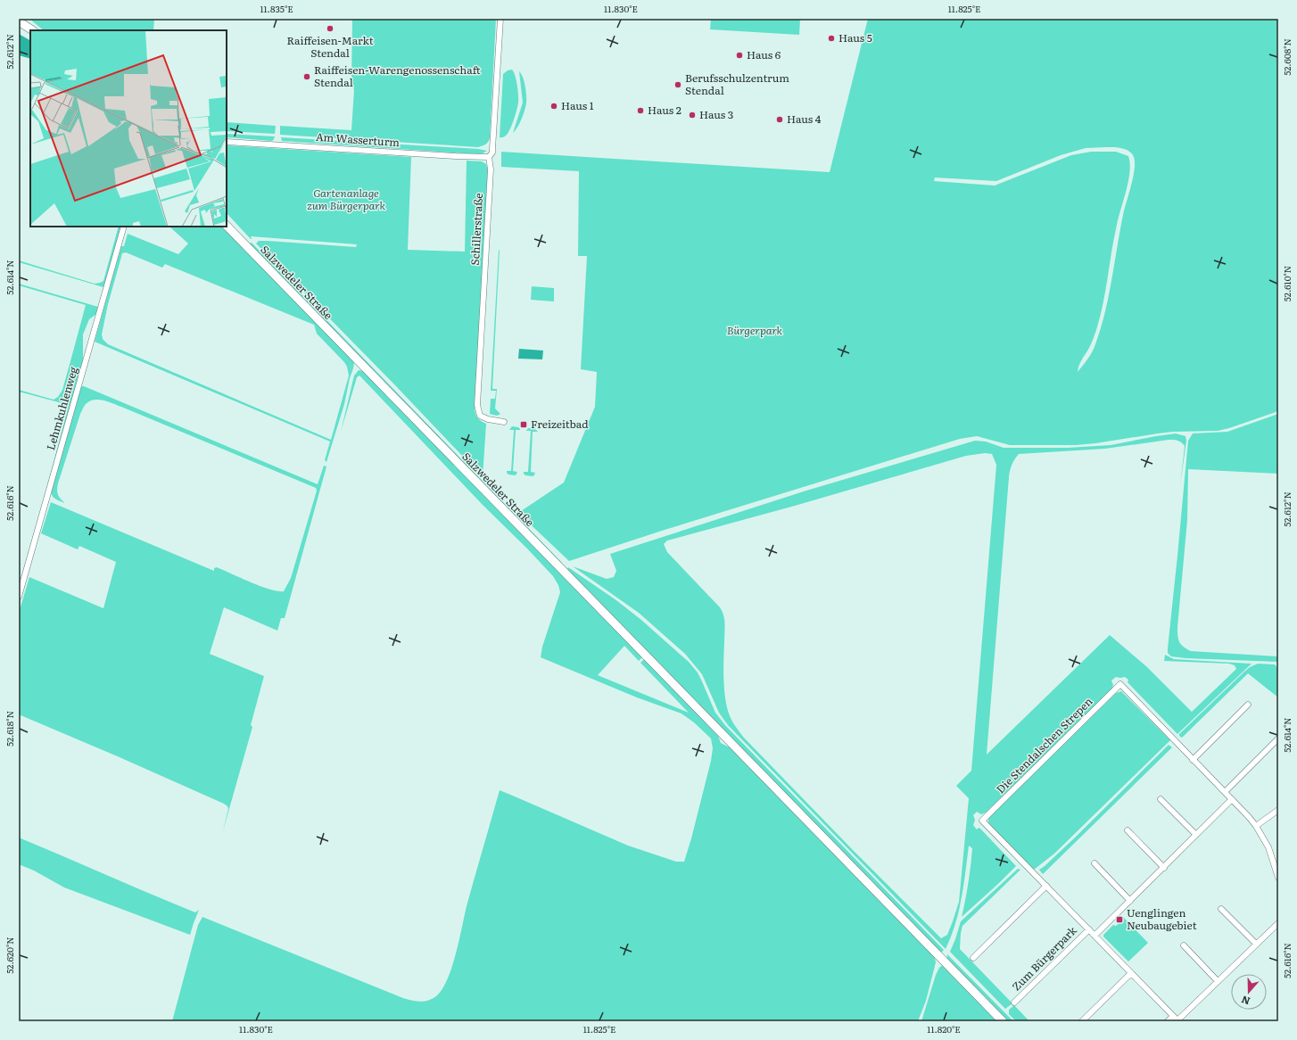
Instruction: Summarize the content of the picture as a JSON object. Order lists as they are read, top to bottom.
{
  "streets": {
    "main road": ["Salzwedeler Straße"],
    "street": [
      "Am Wasserturm",
      "Schillerstraße",
      "Lehmkuhlenweg",
      "Die Stendalschen Strepen",
      "Zum Bürgerpark"
    ]
  },
  "crossings": [
    ["Am Wasserturm", "Schillerstraße"],
    ["Die Stendalschen Strepen", "Zum Bürgerpark"]
  ],
  "parks": ["Gartenanlage zum Bürgerpark", "Bürgerpark"],
  "places": {
    "other": [
      "Raiffeisen-Markt Stendal",
      "Haus 5",
      "Haus 6",
      "Raiffeisen-Warengenossenschaft Stendal",
      "Berufsschulzentrum Stendal",
      "Haus 1",
      "Haus 2",
      "Haus 3",
      "Haus 4"
    ],
    "transit": ["Freizeitbad", "Uenglingen Neubaugebiet"]
  },
  "north": "bottom",
  "coordinates": [
    "11.835°E",
    "11.830°E",
    "11.825°E",
    "52.612°N",
    "52.608°N",
    "52.614°N",
    "52.610°N",
    "52.616°N",
    "52.618°N",
    "52.620°N",
    "11.820°E"
  ]
}
